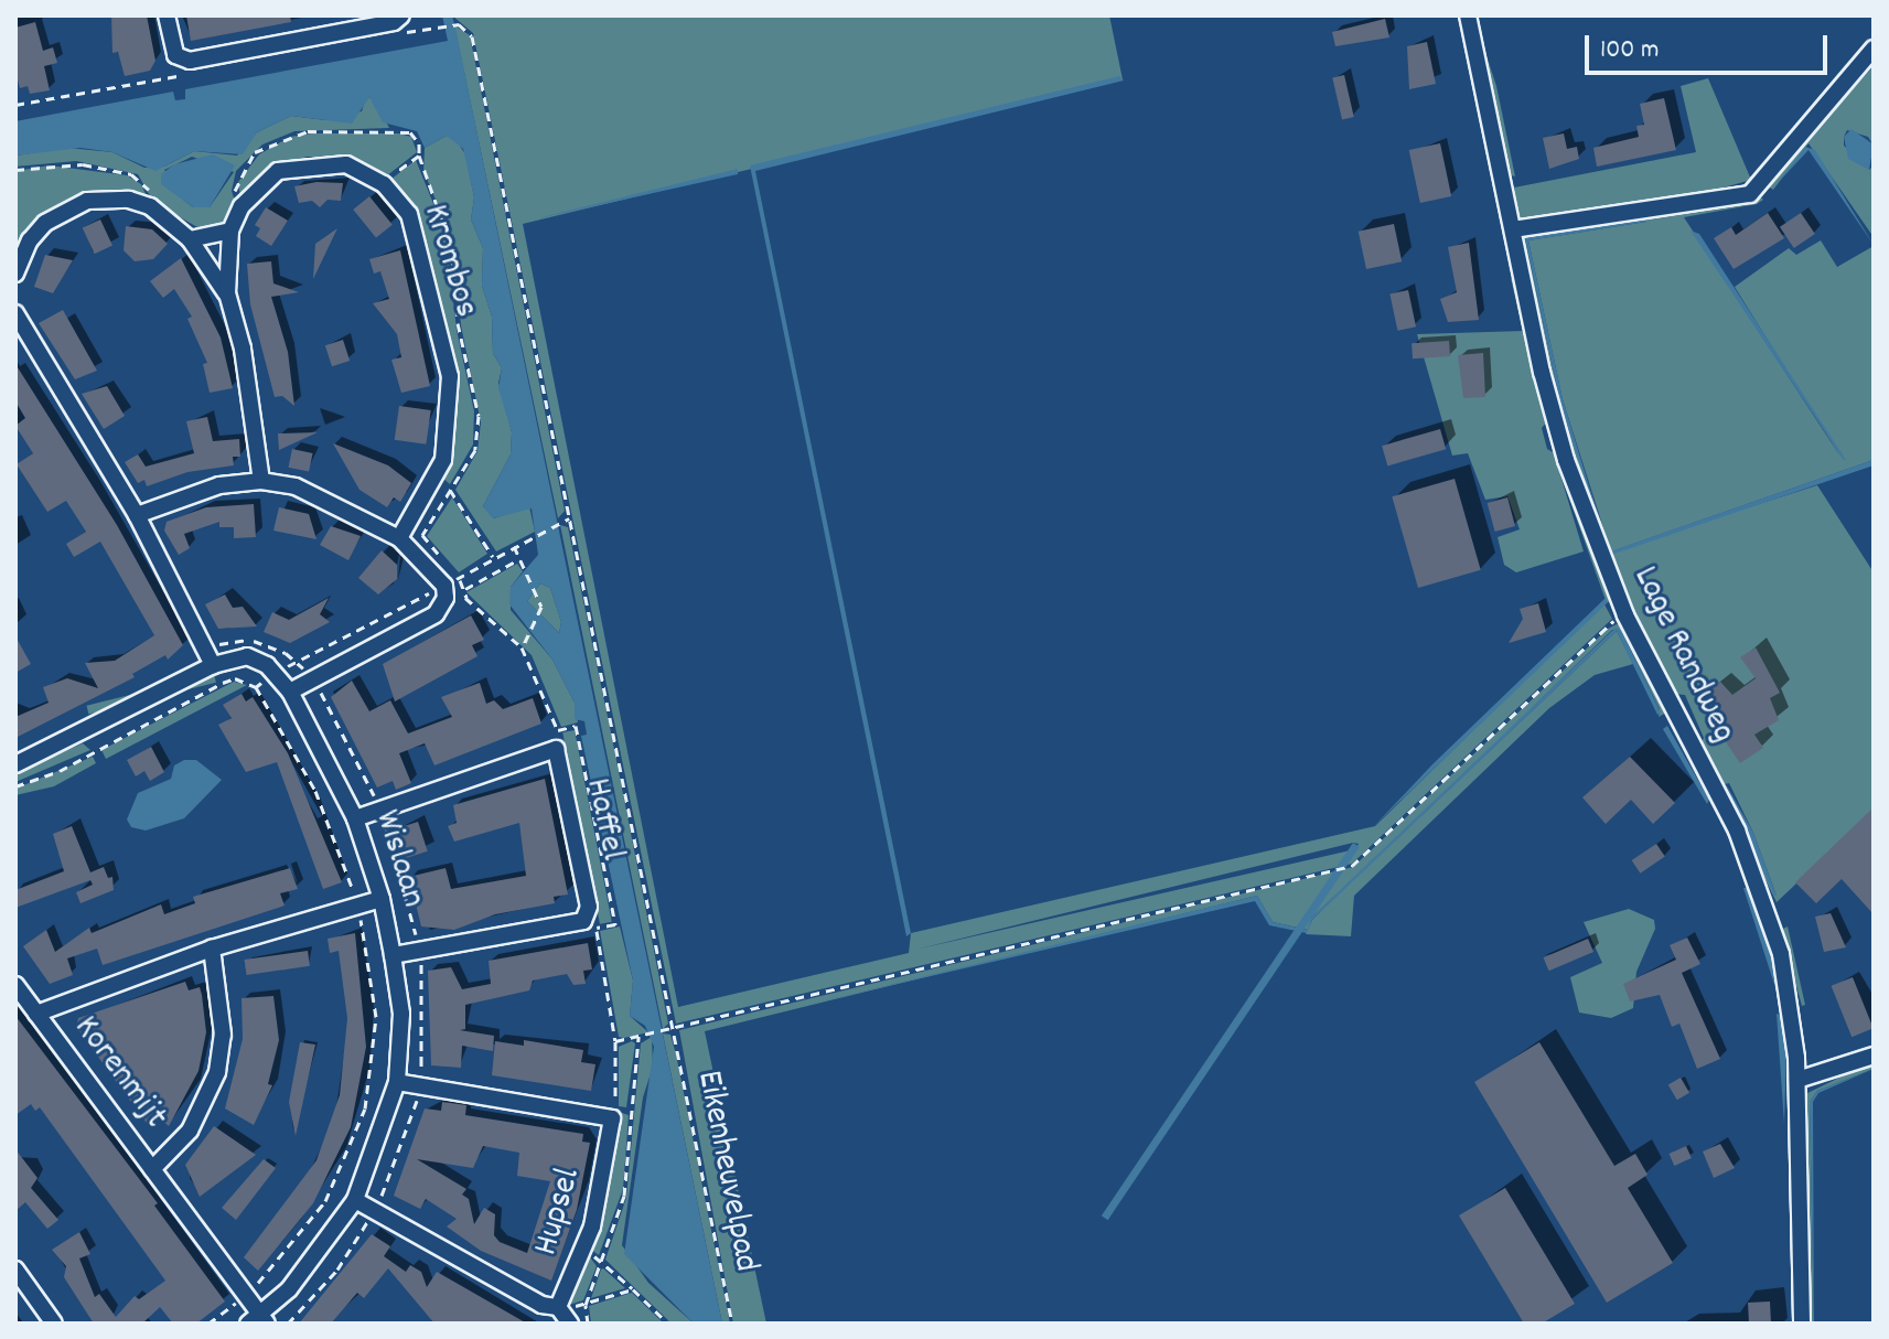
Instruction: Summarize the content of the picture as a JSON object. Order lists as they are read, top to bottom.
{
  "streets": {
    "street": [
      "Krombos",
      "Lage Randweg",
      "Haffel",
      "Wislaan",
      "Korenmijt",
      "Hupsel"
    ],
    "path": ["Eikenheuvelpad"]
  },
  "crossings": [
    ["Haffel", "Wislaan"],
    ["Wislaan", "Korenmijt"],
    ["Wislaan", "Hupsel"]
  ],
  "scale_bar": "100 m"
}
